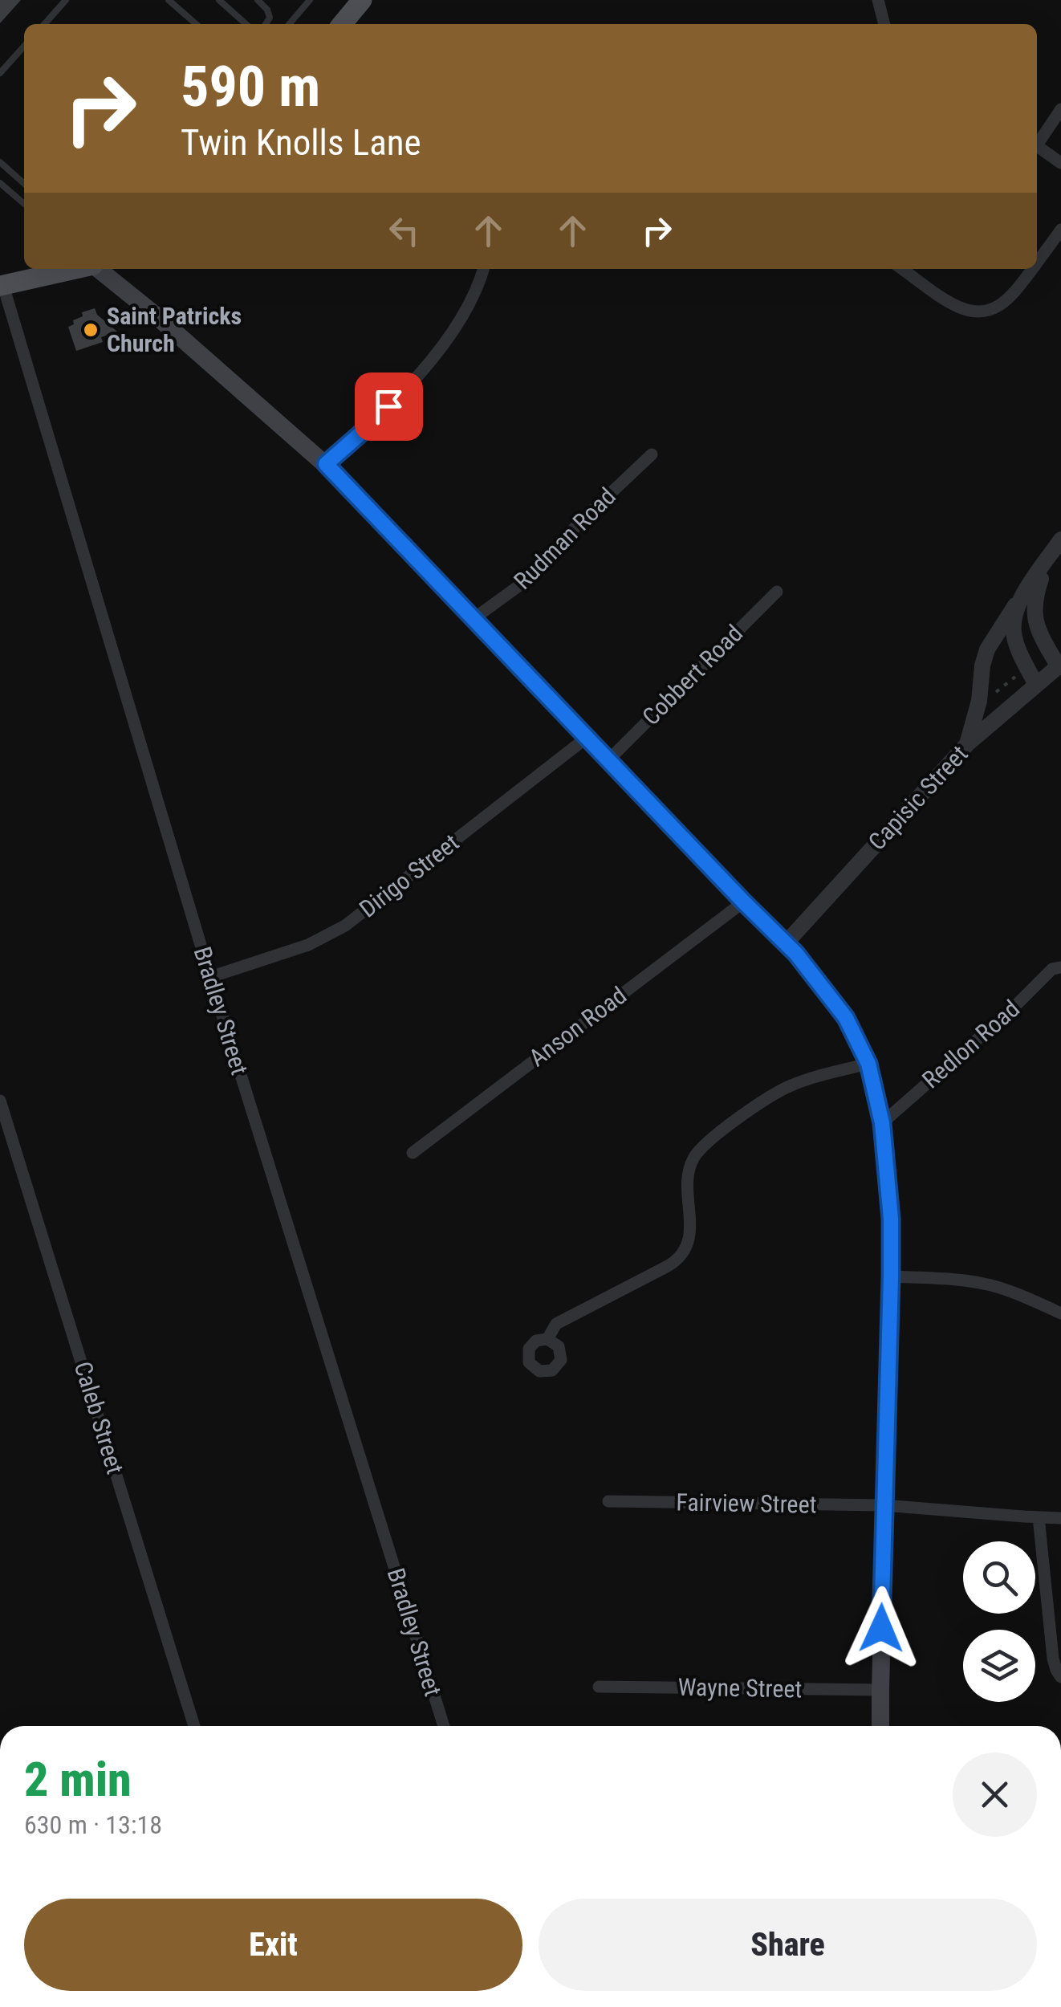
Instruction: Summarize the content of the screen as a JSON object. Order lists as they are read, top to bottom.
{
  "streets": {
    "street": [
      "Rudman Road",
      "Cobbert Road",
      "Capisic Street",
      "Dirigo Street",
      "Bradley Street",
      "Anson Road",
      "Redlon Road",
      "Caleb Street",
      "Fairview Street",
      "Wayne Street"
    ]
  },
  "crossings": [
    ["Dirigo Street", "Bradley Street"]
  ],
  "places": ["Saint Patricks Church"],
  "page": {
    "turn": ["590 m", "Twin Knolls Lane"],
    "heading": ["2 min", "630 m · 13:18"],
    "buttons": ["Exit", "Share"]
  }
}
